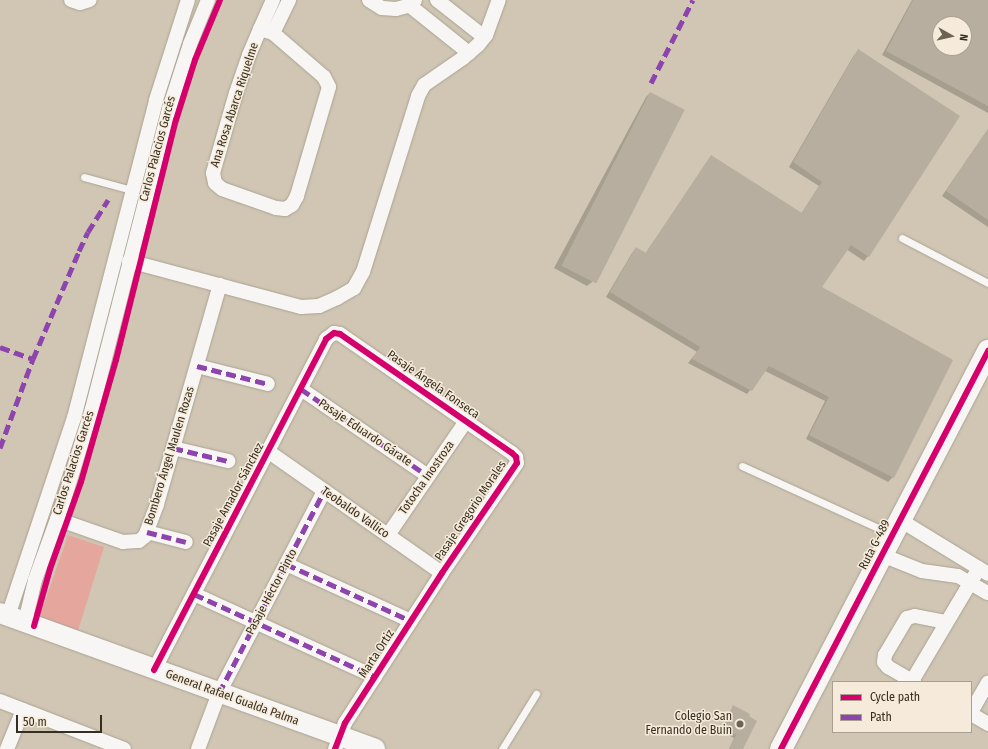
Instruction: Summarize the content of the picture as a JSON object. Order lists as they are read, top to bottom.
{
  "streets": {
    "main road": ["Ruta G-489", "General Rafael Gualda Palma"],
    "street": [
      "Ana Rosa Abarca Riquelme",
      "Carlos Palacios Garcés",
      "Pasaje Ángela Fonseca",
      "Pasaje Eduardo Gárate",
      "Bombero Ángel Maulen Rozas",
      "Totocha Inostroza",
      "Pasaje Amador Sánchez",
      "Pasaje Gregorio Morales",
      "Teobaldo Vallico",
      "Pasaje Héctor Pinto",
      "Marta Ortiz"
    ]
  },
  "crossings": [
    ["Carlos Palacios Garcés", "Bombero Ángel Maulen Rozas"],
    ["Carlos Palacios Garcés", "General Rafael Gualda Palma"],
    ["Pasaje Ángela Fonseca", "Totocha Inostroza"],
    ["Pasaje Ángela Fonseca", "Pasaje Amador Sánchez"],
    ["Pasaje Ángela Fonseca", "Pasaje Gregorio Morales"],
    ["Pasaje Eduardo Gárate", "Totocha Inostroza"],
    ["Pasaje Eduardo Gárate", "Pasaje Amador Sánchez"],
    ["Totocha Inostroza", "Teobaldo Vallico"],
    ["Pasaje Amador Sánchez", "Teobaldo Vallico"],
    ["Pasaje Amador Sánchez", "General Rafael Gualda Palma"],
    ["Pasaje Gregorio Morales", "Teobaldo Vallico"],
    ["Pasaje Gregorio Morales", "Marta Ortiz"],
    ["Teobaldo Vallico", "Pasaje Héctor Pinto"],
    ["Teobaldo Vallico", "Marta Ortiz"],
    ["Pasaje Héctor Pinto", "General Rafael Gualda Palma"],
    ["Marta Ortiz", "General Rafael Gualda Palma"]
  ],
  "places": ["Colegio San Fernando de Buin"],
  "legend": ["Cycle path", "Path"],
  "scale_bar": "50 m",
  "north": "right"
}
